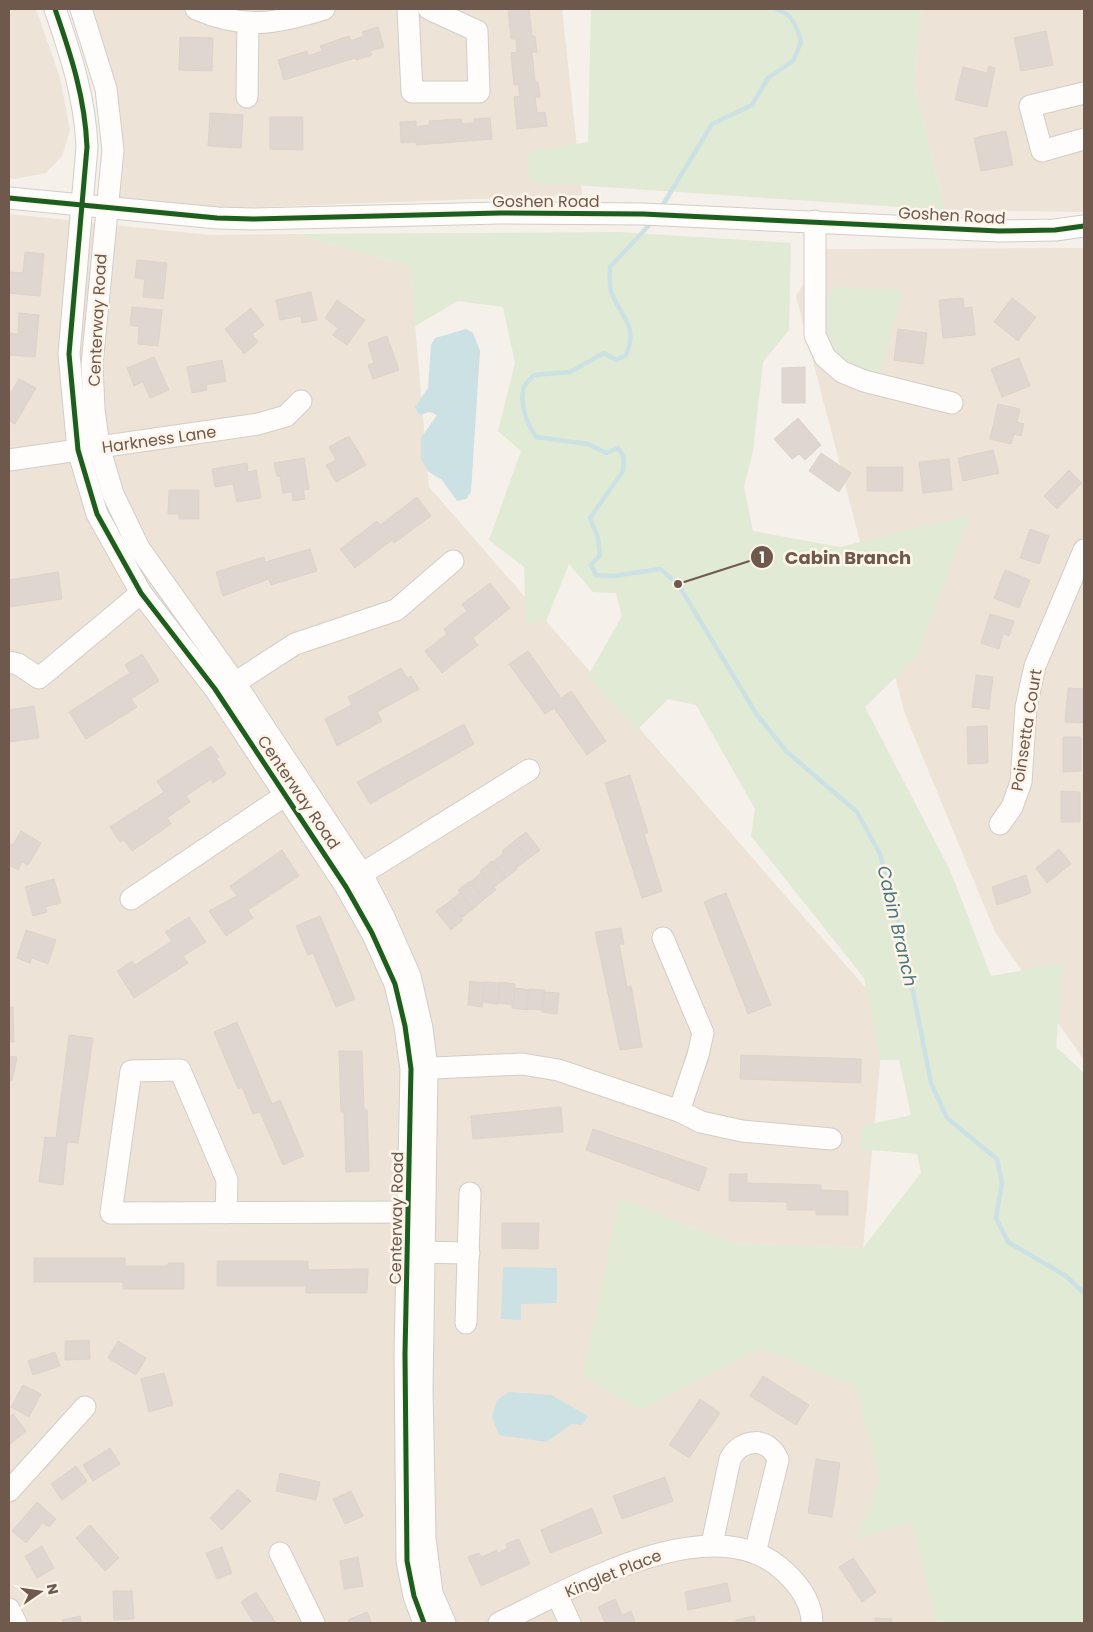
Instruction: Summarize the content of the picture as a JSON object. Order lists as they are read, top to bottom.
{
  "streets": {
    "street": [
      "Goshen Road",
      "Centerway Road",
      "Harkness Lane",
      "Poinsetta Court",
      "Kinglet Place"
    ]
  },
  "crossings": [
    ["Goshen Road", "Centerway Road"],
    ["Centerway Road", "Harkness Lane"]
  ],
  "water": ["Cabin Branch"],
  "places": ["Cabin Branch"],
  "north": "right"
}
